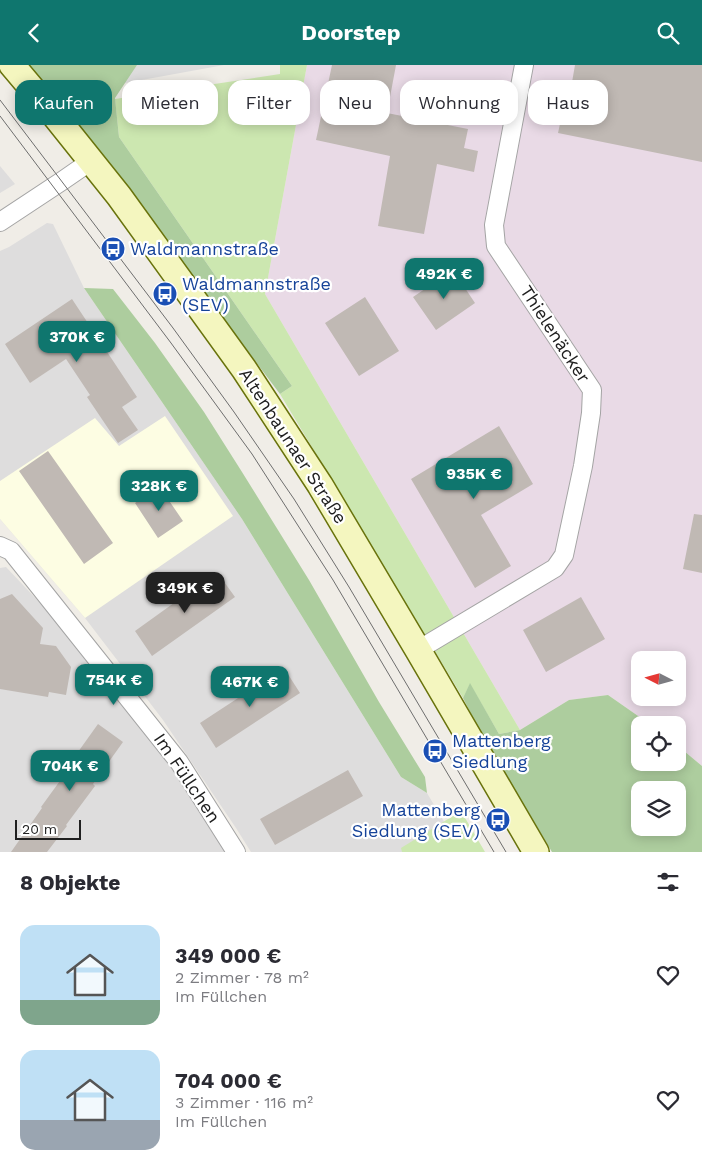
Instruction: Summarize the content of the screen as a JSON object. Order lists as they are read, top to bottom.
{
  "streets": {
    "main road": ["Altenbaunaer Straße"],
    "street": ["Thielenäcker", "Im Füllchen"]
  },
  "crossings": [
    ["Thielenäcker", "Altenbaunaer Straße"]
  ],
  "places": {
    "bus stop": [
      "Waldmannstraße",
      "Waldmannstraße (SEV)",
      "Mattenberg Siedlung",
      "Mattenberg Siedlung (SEV)"
    ]
  },
  "scale_bar": "20 m",
  "north": "left",
  "page": {
    "header": "Doorstep",
    "chip": [
      "Kaufen",
      "Mieten",
      "Filter",
      "Neu",
      "Wohnung",
      "Haus"
    ],
    "price": [
      "492K €",
      "370K €",
      "935K €",
      "328K €",
      "349K €",
      "754K €",
      "467K €",
      "704K €"
    ],
    "scale": "20 m",
    "heading": "8 Objekte",
    "list": [
      {
        "name": "349 000 €",
        "note": "2 Zimmer · 78 m² · Im Füllchen"
      },
      {
        "name": "704 000 €",
        "note": "3 Zimmer · 116 m² · Im Füllchen"
      }
    ]
  }
}
